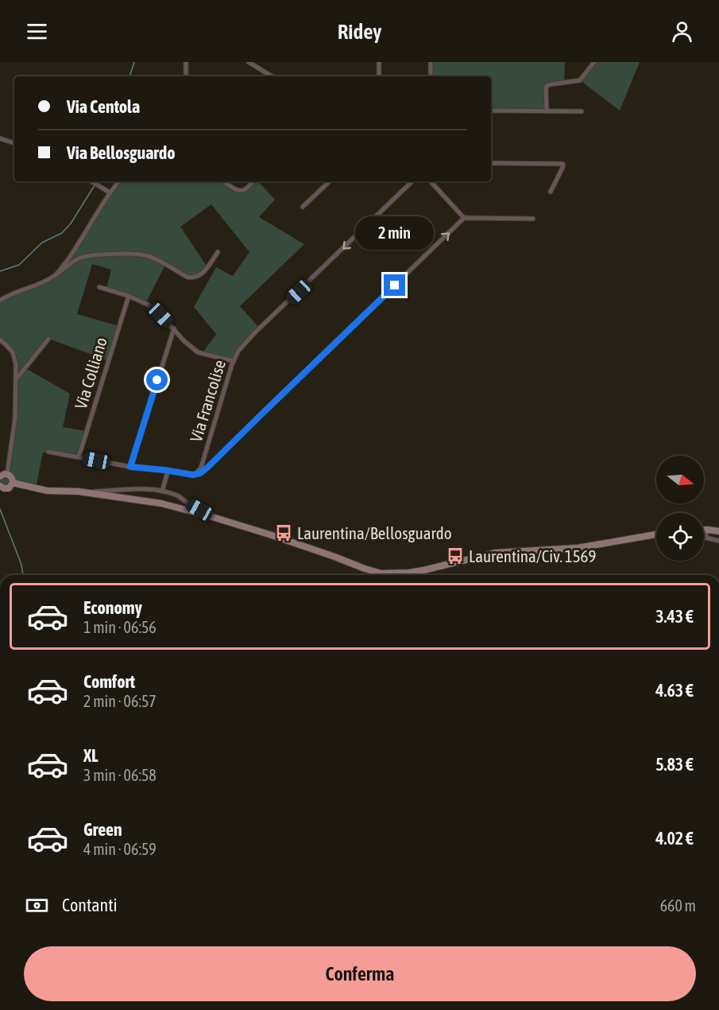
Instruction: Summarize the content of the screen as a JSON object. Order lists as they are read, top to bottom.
{
  "streets": {
    "street": ["Via Colliano", "Via Francolise"]
  },
  "one_way": ["Via Francolise"],
  "places": {
    "bus stop": ["Laurentina/Bellosguardo", "Laurentina/Civ. 1569"]
  },
  "north": "right",
  "page": {
    "header": "Ridey",
    "banner": ["Via Centola", "Via Bellosguardo"],
    "bubble": "2 min",
    "list": [
      {
        "name": "Economy",
        "note": "1 min · 06:56",
        "value": "3.43 €"
      },
      {
        "name": "Comfort",
        "note": "2 min · 06:57",
        "value": "4.63 €"
      },
      {
        "name": "XL",
        "note": "3 min · 06:58",
        "value": "5.83 €"
      },
      {
        "name": "Green",
        "note": "4 min · 06:59",
        "value": "4.02 €"
      }
    ],
    "pay": ["Contanti", "660 m"],
    "buttons": "Conferma"
  }
}
